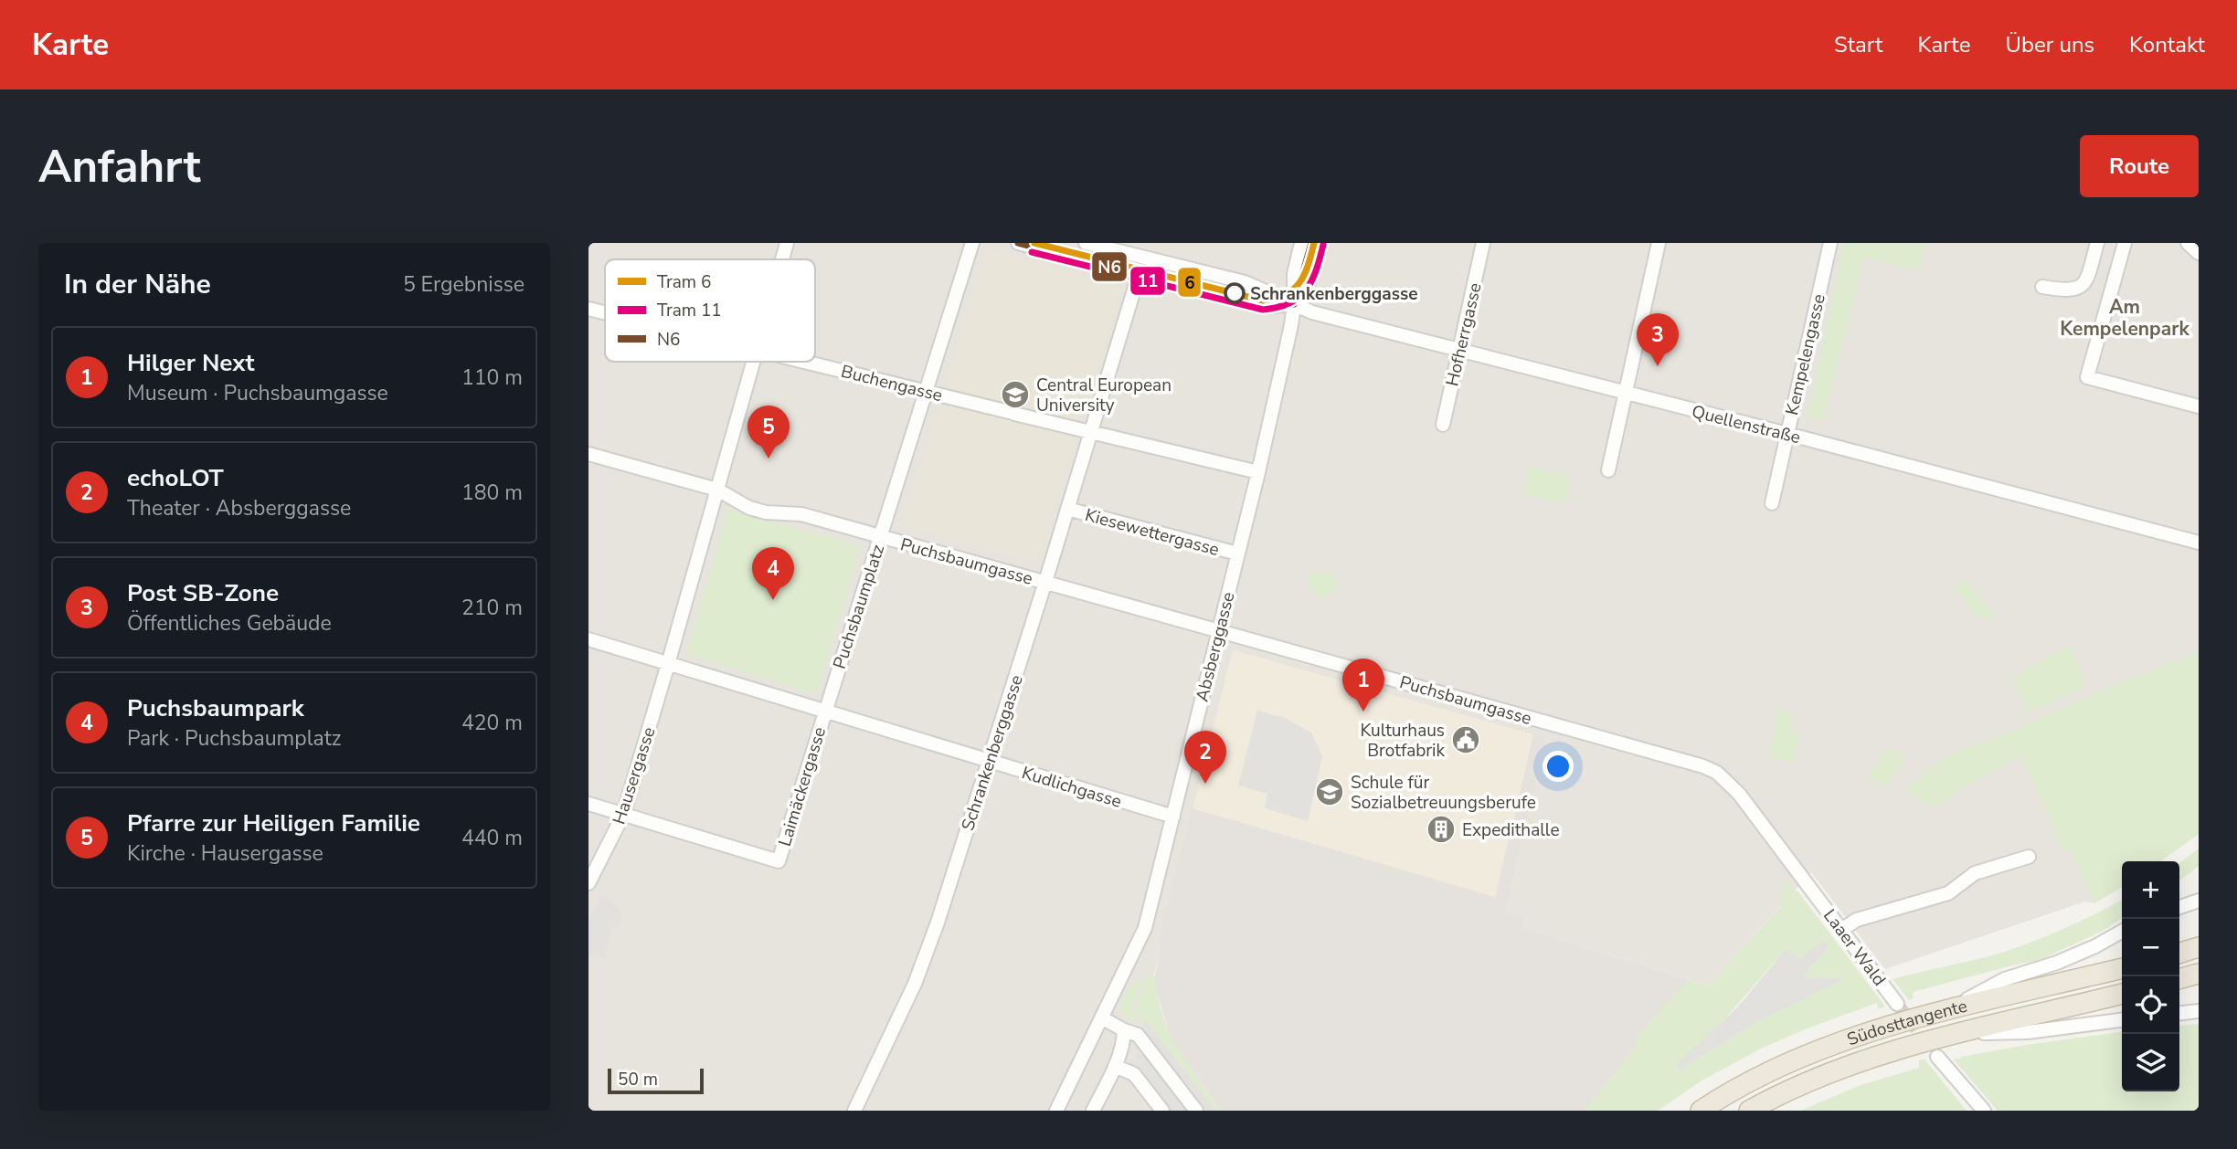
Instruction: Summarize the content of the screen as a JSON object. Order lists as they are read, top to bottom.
{
  "streets": {
    "highway": ["Südosttangente"],
    "street": [
      "Hofherrgasse",
      "Kempelengasse",
      "Buchengasse",
      "Quellenstraße",
      "Kiesewettergasse",
      "Puchsbaumgasse",
      "Puchsbaumplatz",
      "Absberggasse",
      "Schrankenberggasse",
      "Hausergasse",
      "Laimäckergasse",
      "Kudlichgasse",
      "Laaer Wald"
    ]
  },
  "crossings": [
    ["Hofherrgasse", "Quellenstraße"],
    ["Kempelengasse", "Quellenstraße"],
    ["Buchengasse", "Absberggasse"],
    ["Buchengasse", "Schrankenberggasse"],
    ["Quellenstraße", "Absberggasse"],
    ["Quellenstraße", "Schrankenberggasse"],
    ["Kiesewettergasse", "Absberggasse"],
    ["Kiesewettergasse", "Schrankenberggasse"],
    ["Puchsbaumgasse", "Puchsbaumplatz"],
    ["Puchsbaumgasse", "Absberggasse"],
    ["Puchsbaumgasse", "Schrankenberggasse"],
    ["Puchsbaumgasse", "Laaer Wald"],
    ["Puchsbaumplatz", "Laimäckergasse"],
    ["Puchsbaumplatz", "Kudlichgasse"],
    ["Absberggasse", "Kudlichgasse"],
    ["Schrankenberggasse", "Kudlichgasse"],
    ["Hausergasse", "Laimäckergasse"],
    ["Laimäckergasse", "Kudlichgasse"]
  ],
  "districts": ["Am Kempelenpark"],
  "places": {
    "other": ["Schrankenberggasse"],
    "school or university": ["Central European University", "Schule für Sozialbetreuungsberufe"],
    "public building": ["Kulturhaus Brotfabrik"],
    "building": ["Expedithalle"]
  },
  "lines": ["tram line 6", "transit line N6", "tram line 11"],
  "legend": ["Tram 6", "Tram 11", "N6"],
  "scale_bar": "50 m",
  "page": {
    "header": "Karte",
    "nav": [
      "Start",
      "Karte",
      "Über uns",
      "Kontakt"
    ],
    "buttons": "Route",
    "title": "Anfahrt",
    "heading": ["In der Nähe", "5 Ergebnisse"],
    "pins": [
      "3",
      "5",
      "4",
      "1",
      "2"
    ],
    "list": [
      {
        "mark": "1",
        "name": "Hilger Next",
        "note": "Museum · Puchsbaumgasse",
        "value": "110 m"
      },
      {
        "mark": "2",
        "name": "echoLOT",
        "note": "Theater · Absberggasse",
        "value": "180 m"
      },
      {
        "mark": "3",
        "name": "Post SB-Zone",
        "note": "Öffentliches Gebäude",
        "value": "210 m"
      },
      {
        "mark": "4",
        "name": "Puchsbaumpark",
        "note": "Park · Puchsbaumplatz",
        "value": "420 m"
      },
      {
        "mark": "5",
        "name": "Pfarre zur Heiligen Familie",
        "note": "Kirche · Hausergasse",
        "value": "440 m"
      }
    ],
    "map_buttons": ["+", "−"],
    "scale": "50 m"
  }
}
